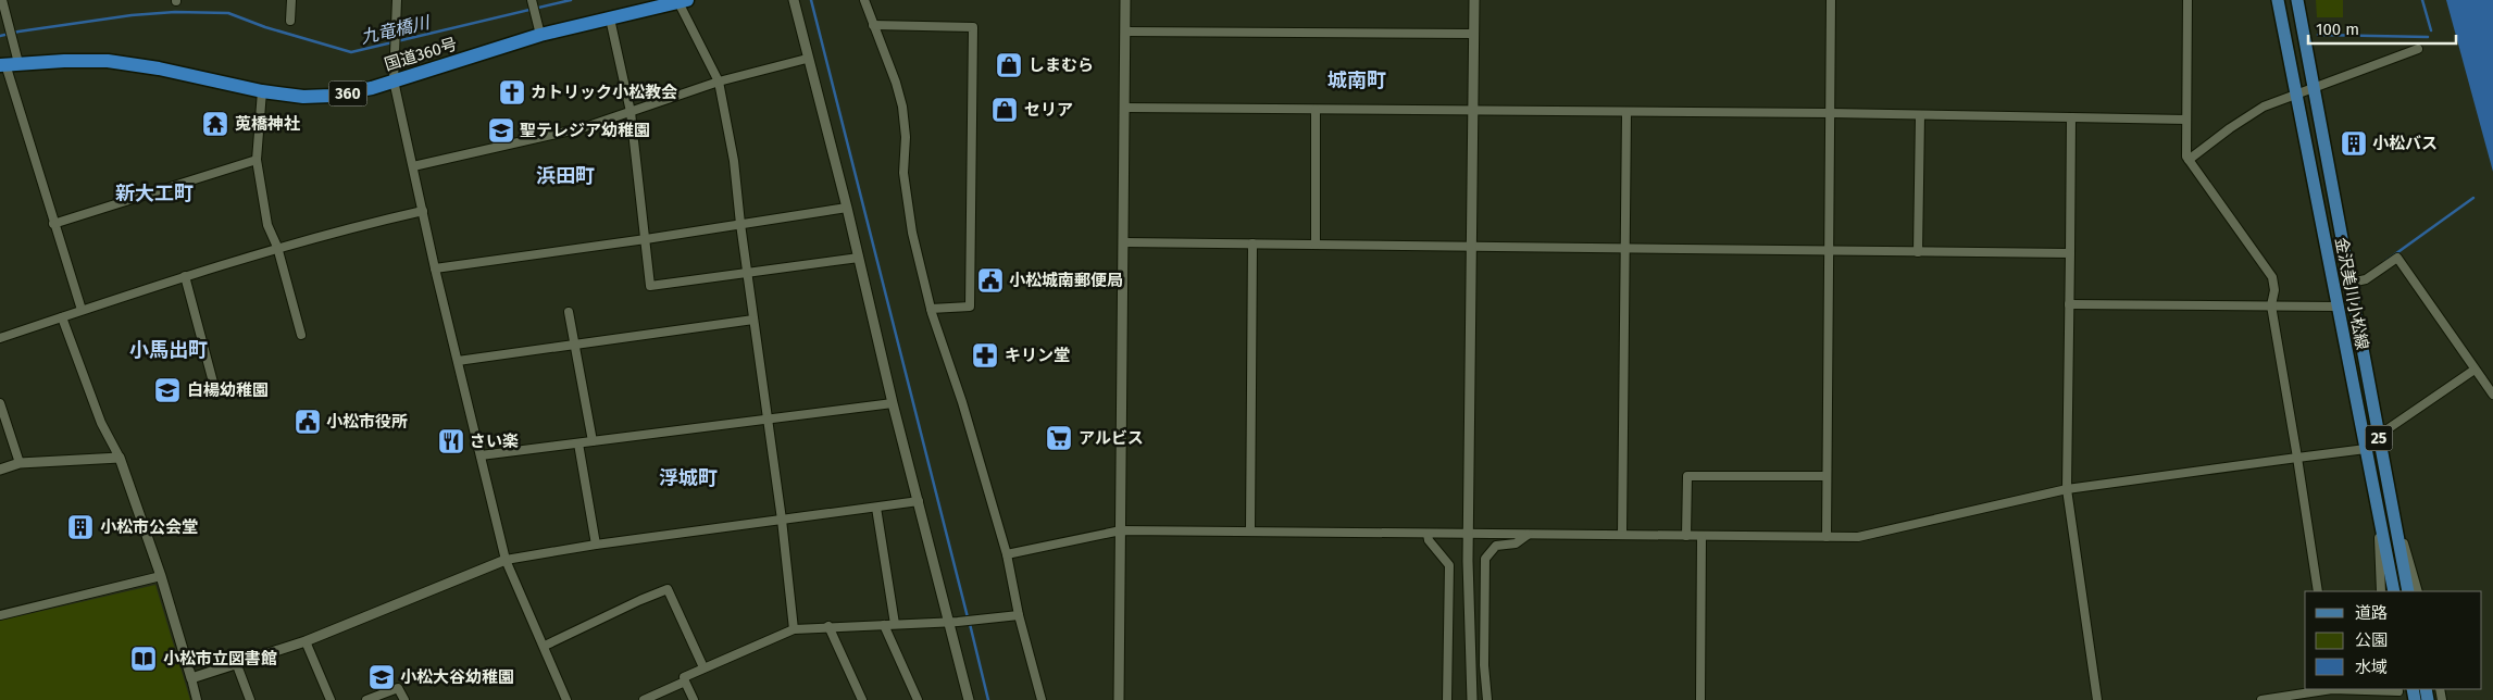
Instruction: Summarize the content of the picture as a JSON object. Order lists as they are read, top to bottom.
{
  "streets": {
    "highway": ["国道360号", "360"],
    "main road": ["金沢美川小松線", "25"]
  },
  "districts": [
    "城南町",
    "浜田町",
    "新大工町",
    "小馬出町",
    "浮城町"
  ],
  "water": ["九竜橋川"],
  "places": {
    "shop": ["しまむら", "セリア"],
    "church": ["カトリック小松教会"],
    "temple": ["莵橋神社"],
    "school or university": ["聖テレジア幼稚園", "白楊幼稚園", "小松大谷幼稚園"],
    "building": ["小松バス", "小松市公会堂"],
    "public building": ["小松城南郵便局", "小松市役所"],
    "pharmacy": ["キリン堂"],
    "supermarket": ["アルビス"],
    "restaurant": ["さい楽"],
    "library": ["小松市立図書館"]
  },
  "legend": ["道路", "公園", "水域"],
  "scale_bar": "100 m"
}
